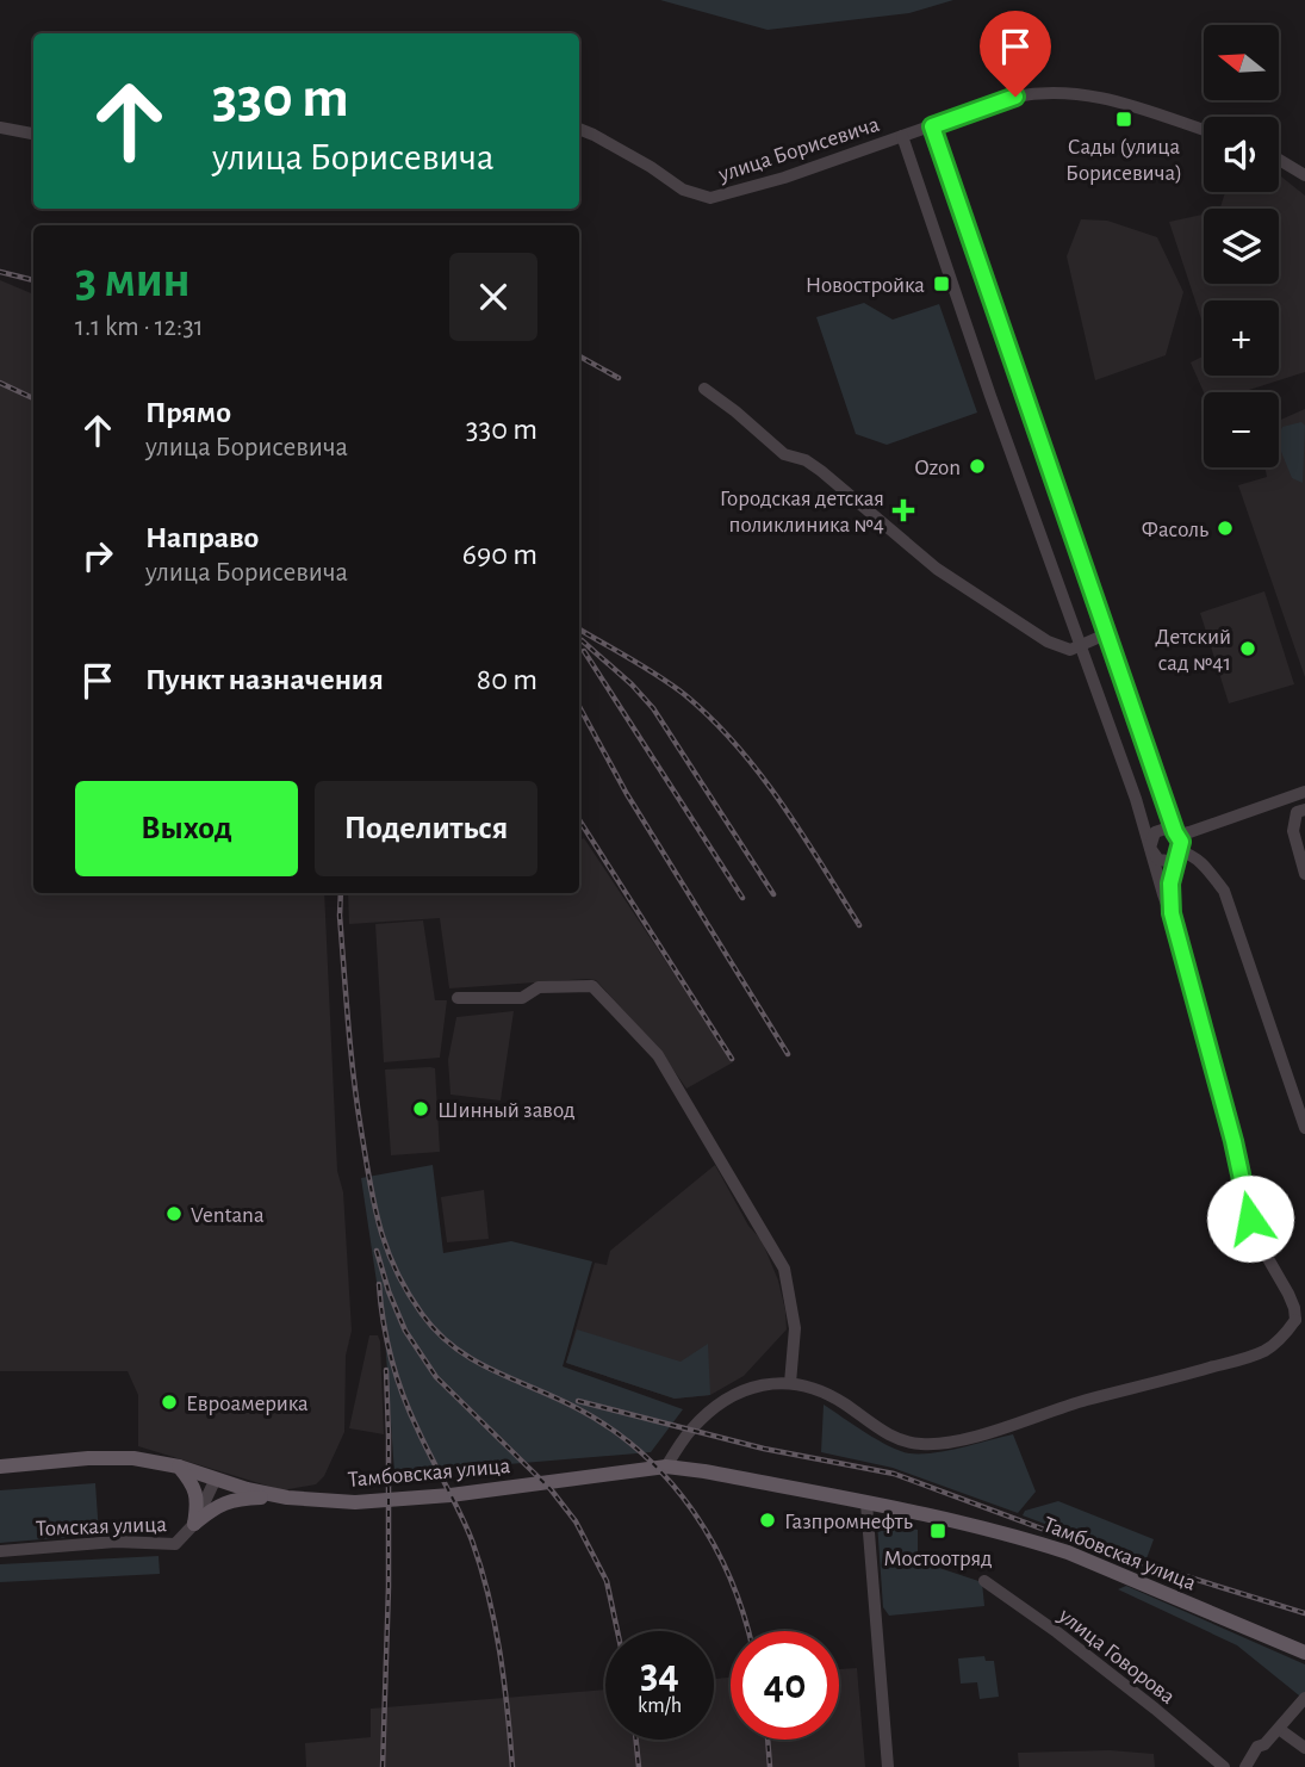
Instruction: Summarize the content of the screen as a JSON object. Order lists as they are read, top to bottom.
{
  "streets": {
    "main road": ["Тамбовская улица"],
    "street": ["улица Борисевича", "Томская улица", "улица Говорова"]
  },
  "crossings": [
    ["Тамбовская улица", "Томская улица"]
  ],
  "places": {
    "transit": ["Сады (улица Борисевича)", "Новостройка", "Мостоотряд"],
    "other": [
      "Ozon",
      "Фасоль",
      "Детский сад №41",
      "Шинный завод",
      "Ventana",
      "Евроамерика",
      "Газпромнефть"
    ],
    "health": ["Городская детская поликлиника №4"]
  },
  "north": "left",
  "page": {
    "map_buttons": ["+", "−"],
    "turn": ["330 m", "улица Борисевича"],
    "heading": ["3 мин", "1.1 km · 12:31"],
    "list": [
      {
        "name": "Прямо",
        "note": "улица Борисевича",
        "value": "330 m"
      },
      {
        "name": "Направо",
        "note": "улица Борисевича",
        "value": "690 m"
      },
      {
        "name": "Пункт назначения",
        "value": "80 m"
      }
    ],
    "buttons": ["Выход", "Поделиться"],
    "speed": "34 km/h",
    "limit": "40"
  }
}
